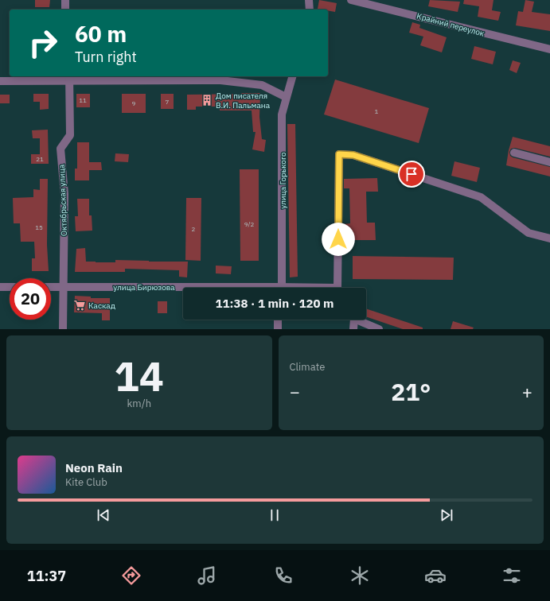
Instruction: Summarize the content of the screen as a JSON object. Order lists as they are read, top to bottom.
{
  "streets": {
    "street": [
      "Крайний переулок",
      "улица Горького",
      "Октябрьская улица",
      "улица Бирюзова"
    ]
  },
  "crossings": [
    ["Октябрьская улица", "улица Бирюзова"]
  ],
  "places": {
    "building": ["Дом писателя В.И. Пальмана"],
    "supermarket": ["Каскад"]
  },
  "house_numbers": [
    "11",
    "7",
    "9",
    "1",
    "21",
    "9/2",
    "15",
    "2"
  ],
  "page": {
    "turn": ["60 m", "Turn right"],
    "limit": "20",
    "trip": "11:38 · 1 min · 120 m",
    "tile": [
      ["14", "km/h"],
      "Climate"
    ],
    "heat": ["−", "21°", "+"],
    "song": ["Neon Rain", "Kite Club"],
    "tabs": "11:37"
  }
}
